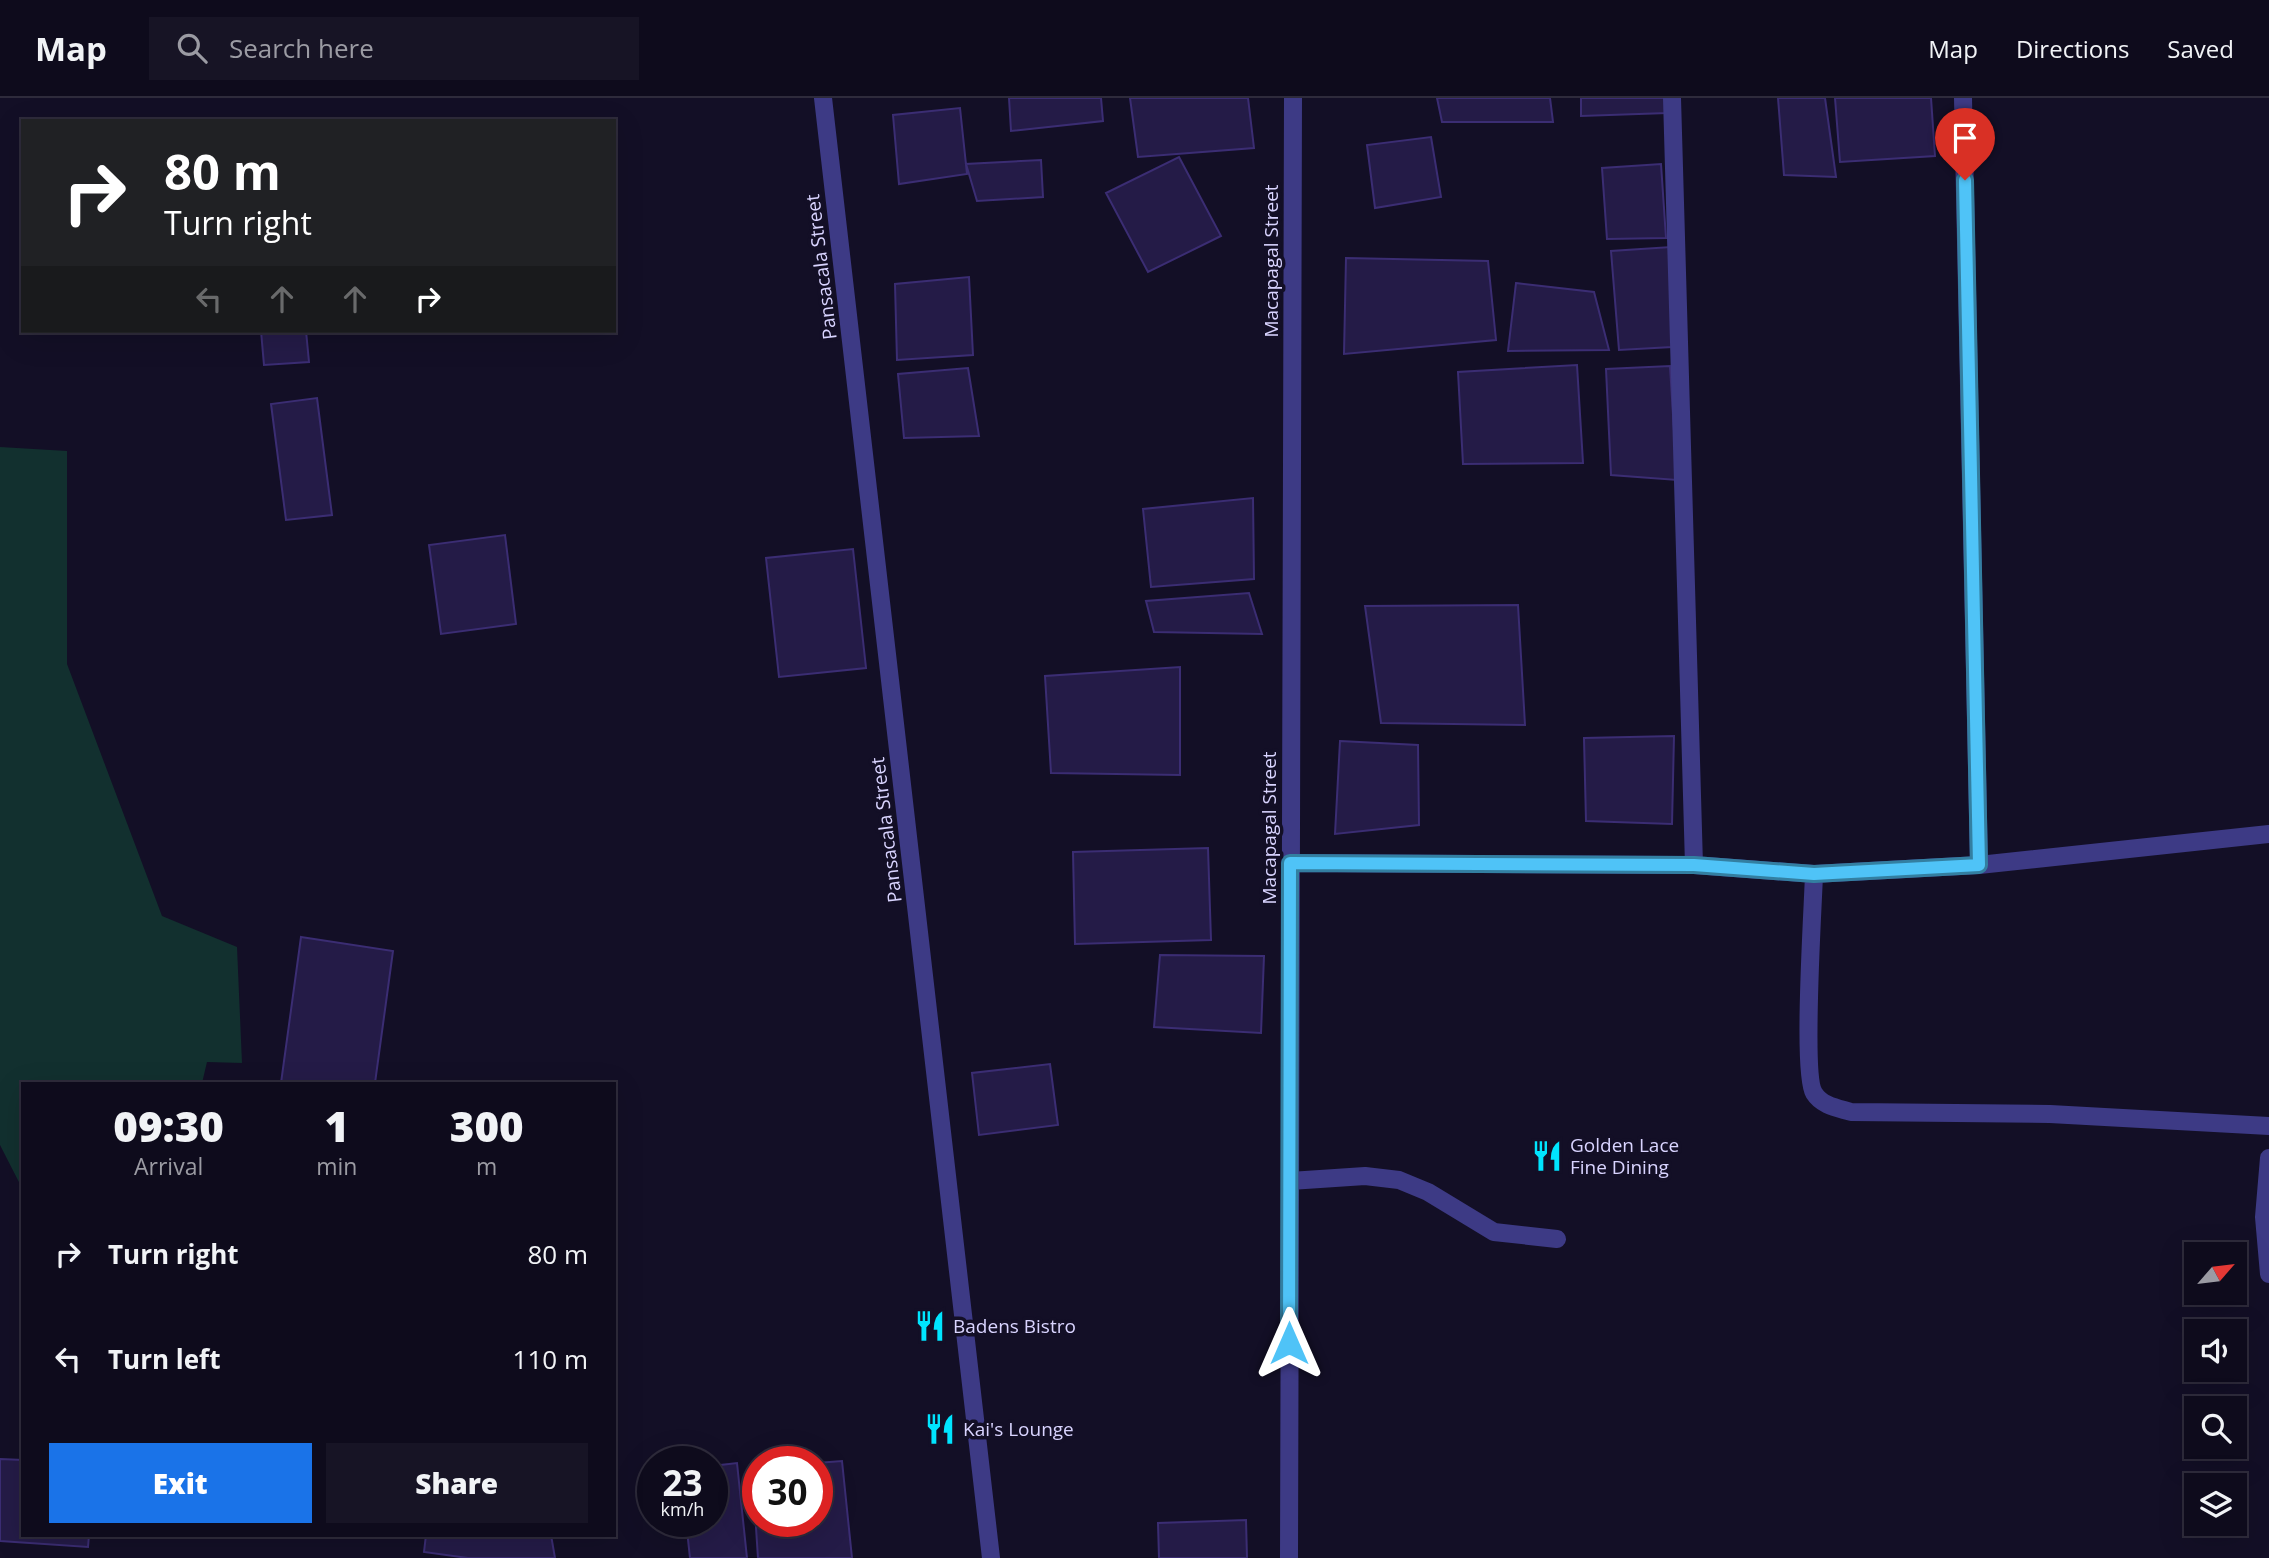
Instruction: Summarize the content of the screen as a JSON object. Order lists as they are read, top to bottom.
{
  "streets": {
    "street": ["Macapagal Street", "Pansacala Street"]
  },
  "places": {
    "restaurant": ["Golden Lace Fine Dining", "Badens Bistro", "Kai's Lounge"]
  },
  "north": "top right",
  "page": {
    "header": "Map",
    "search": "Search here",
    "nav": ["Map", "Directions", "Saved"],
    "turn": ["80 m", "Turn right"],
    "eta": [
      "09:30",
      "Arrival",
      "1",
      "min",
      "300",
      "m"
    ],
    "list": [
      {
        "name": "Turn right",
        "value": "80 m"
      },
      {
        "name": "Turn left",
        "value": "110 m"
      }
    ],
    "buttons": ["Exit", "Share"],
    "speed": "23 km/h",
    "limit": "30"
  }
}
